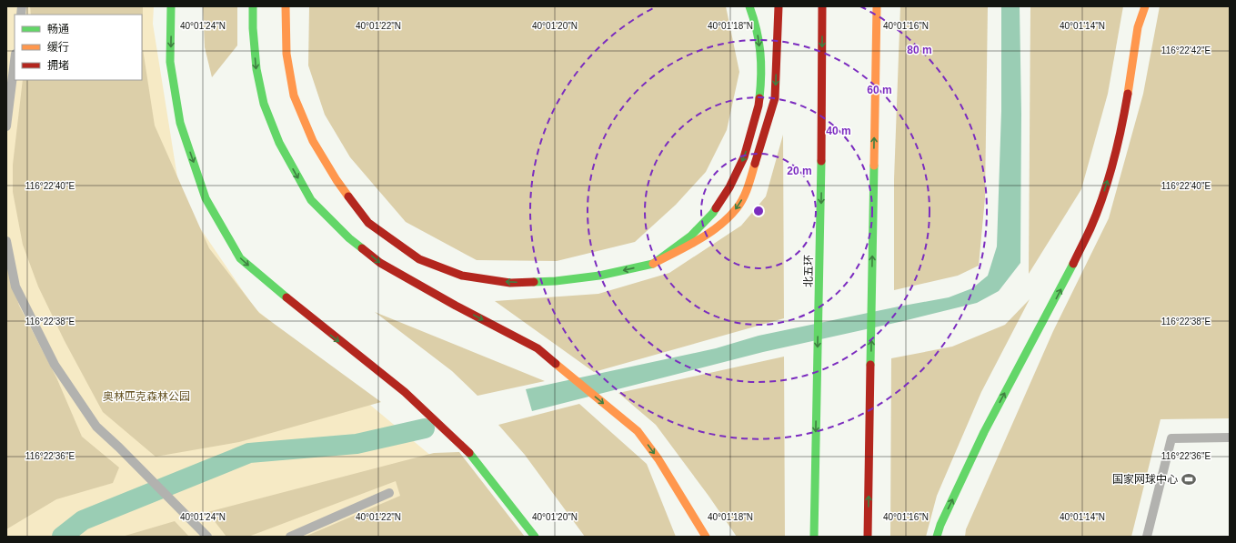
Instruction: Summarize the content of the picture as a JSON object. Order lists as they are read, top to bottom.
{
  "streets": {
    "main road": ["北五环"]
  },
  "parks": ["奥林匹克森林公园"],
  "places": {
    "sports": ["国家网球中心"]
  },
  "legend": ["畅通", "缓行", "拥堵"],
  "coordinates": [
    "40°01'24\"N",
    "40°01'22\"N",
    "40°01'20\"N",
    "40°01'18\"N",
    "40°01'16\"N",
    "40°01'14\"N",
    "116°22'42\"E",
    "116°22'40\"E",
    "116°22'38\"E",
    "116°22'36\"E"
  ],
  "rings": [
    "80 m",
    "60 m",
    "40 m",
    "20 m"
  ]
}
